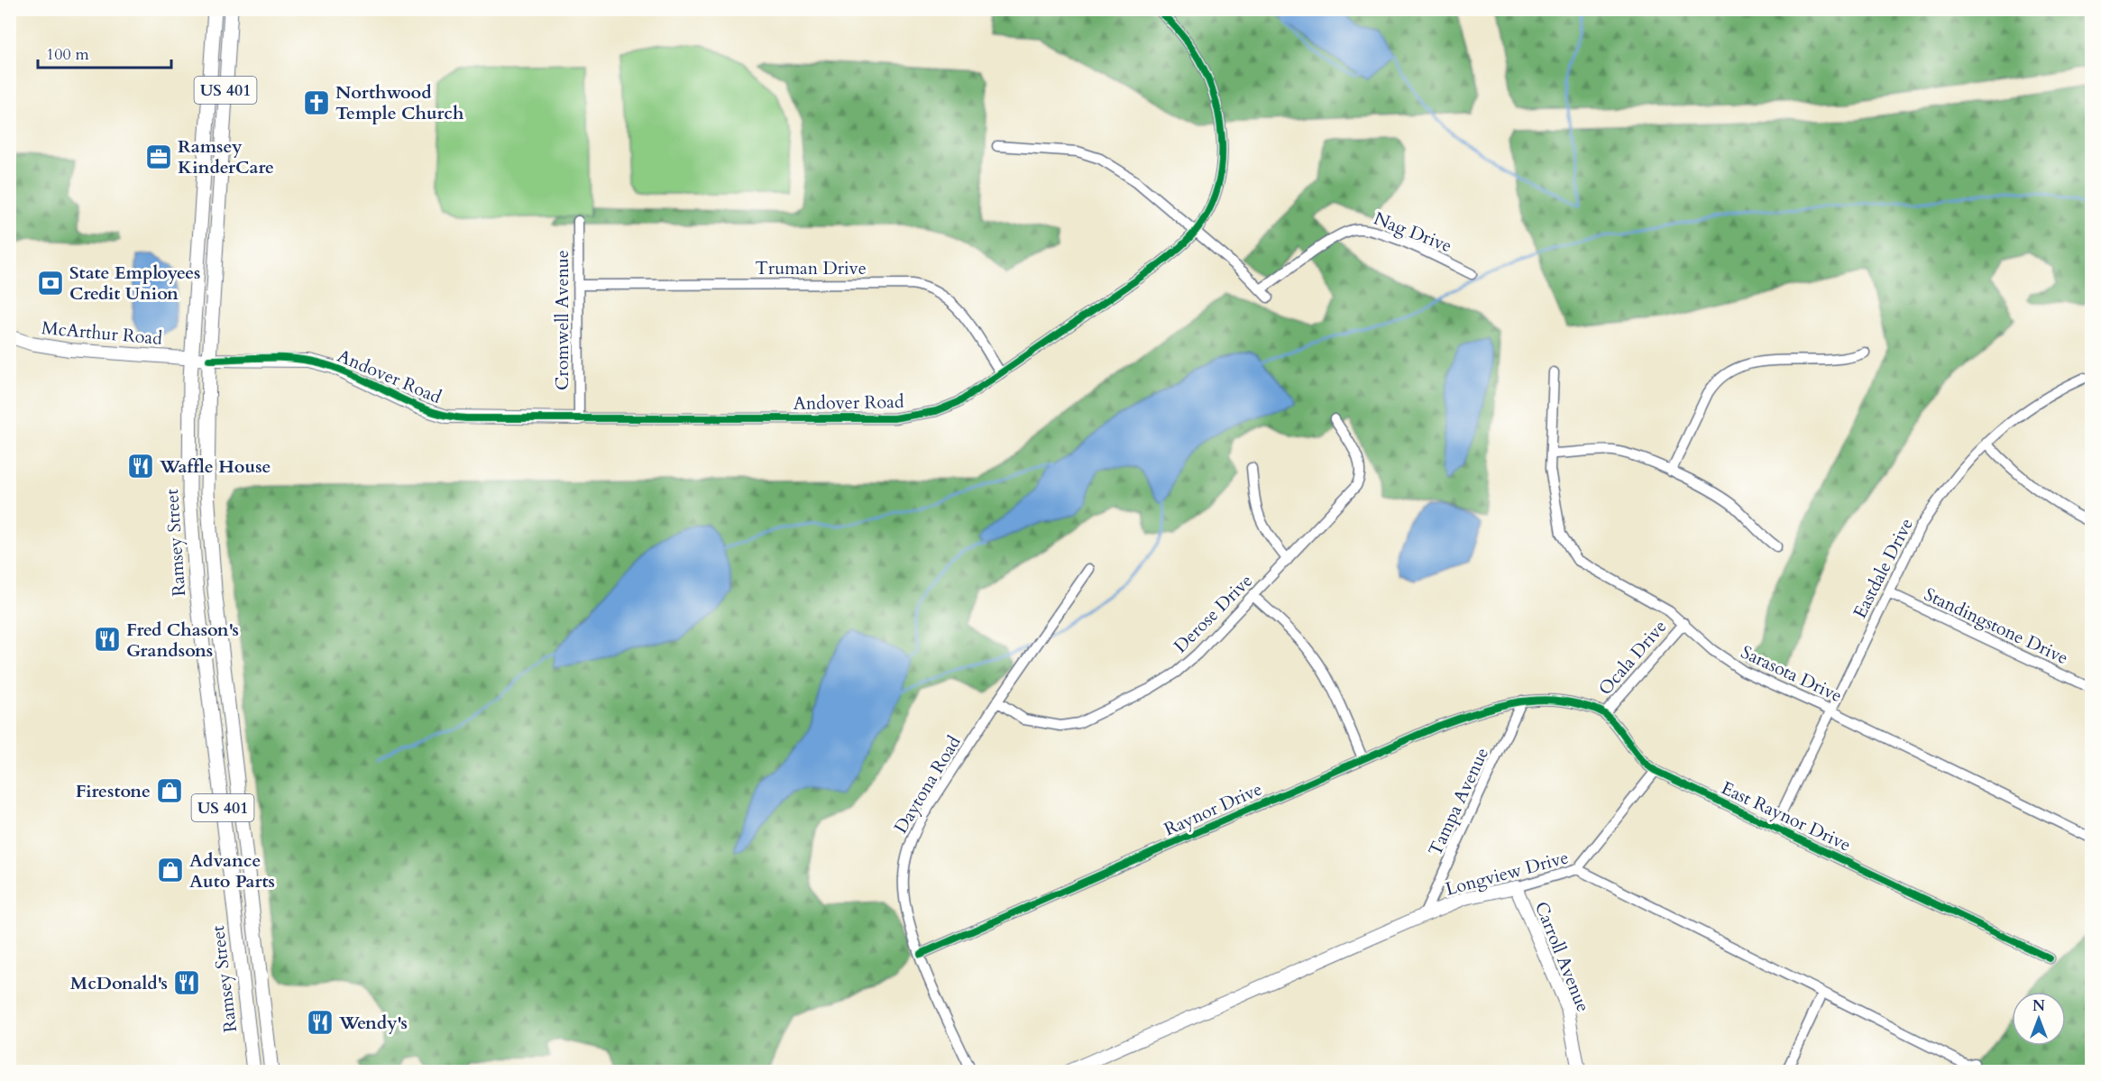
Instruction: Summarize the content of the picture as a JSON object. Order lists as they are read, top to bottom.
{
  "streets": {
    "main road": ["US 401", "Ramsey Street"],
    "street": [
      "Nag Drive",
      "Truman Drive",
      "Cromwell Avenue",
      "McArthur Road",
      "Andover Road",
      "Eastdale Drive",
      "Derose Drive",
      "Standingstone Drive",
      "Ocala Drive",
      "Sarasota Drive",
      "Daytona Road",
      "Tampa Avenue",
      "Raynor Drive",
      "East Raynor Drive",
      "Longview Drive",
      "Carroll Avenue"
    ]
  },
  "crossings": [
    ["Truman Drive", "Cromwell Avenue"],
    ["Truman Drive", "Andover Road"],
    ["Cromwell Avenue", "Andover Road"],
    ["McArthur Road", "Andover Road"],
    ["McArthur Road", "Ramsey Street"],
    ["Andover Road", "Ramsey Street"],
    ["Eastdale Drive", "Standingstone Drive"],
    ["Eastdale Drive", "Sarasota Drive"],
    ["Eastdale Drive", "East Raynor Drive"],
    ["Derose Drive", "Daytona Road"],
    ["Ocala Drive", "Sarasota Drive"],
    ["Ocala Drive", "East Raynor Drive"],
    ["Daytona Road", "Raynor Drive"],
    ["Tampa Avenue", "Raynor Drive"],
    ["Tampa Avenue", "Longview Drive"],
    ["Longview Drive", "Carroll Avenue"]
  ],
  "places": {
    "church": ["Northwood Temple Church"],
    "office": ["Ramsey KinderCare"],
    "bank": ["State Employees Credit Union"],
    "restaurant": [
      "Waffle House",
      "Fred Chason's Grandsons",
      "McDonald's",
      "Wendy's"
    ],
    "shop": ["Firestone", "Advance Auto Parts"]
  },
  "scale_bar": "100 m",
  "north": "top"
}
